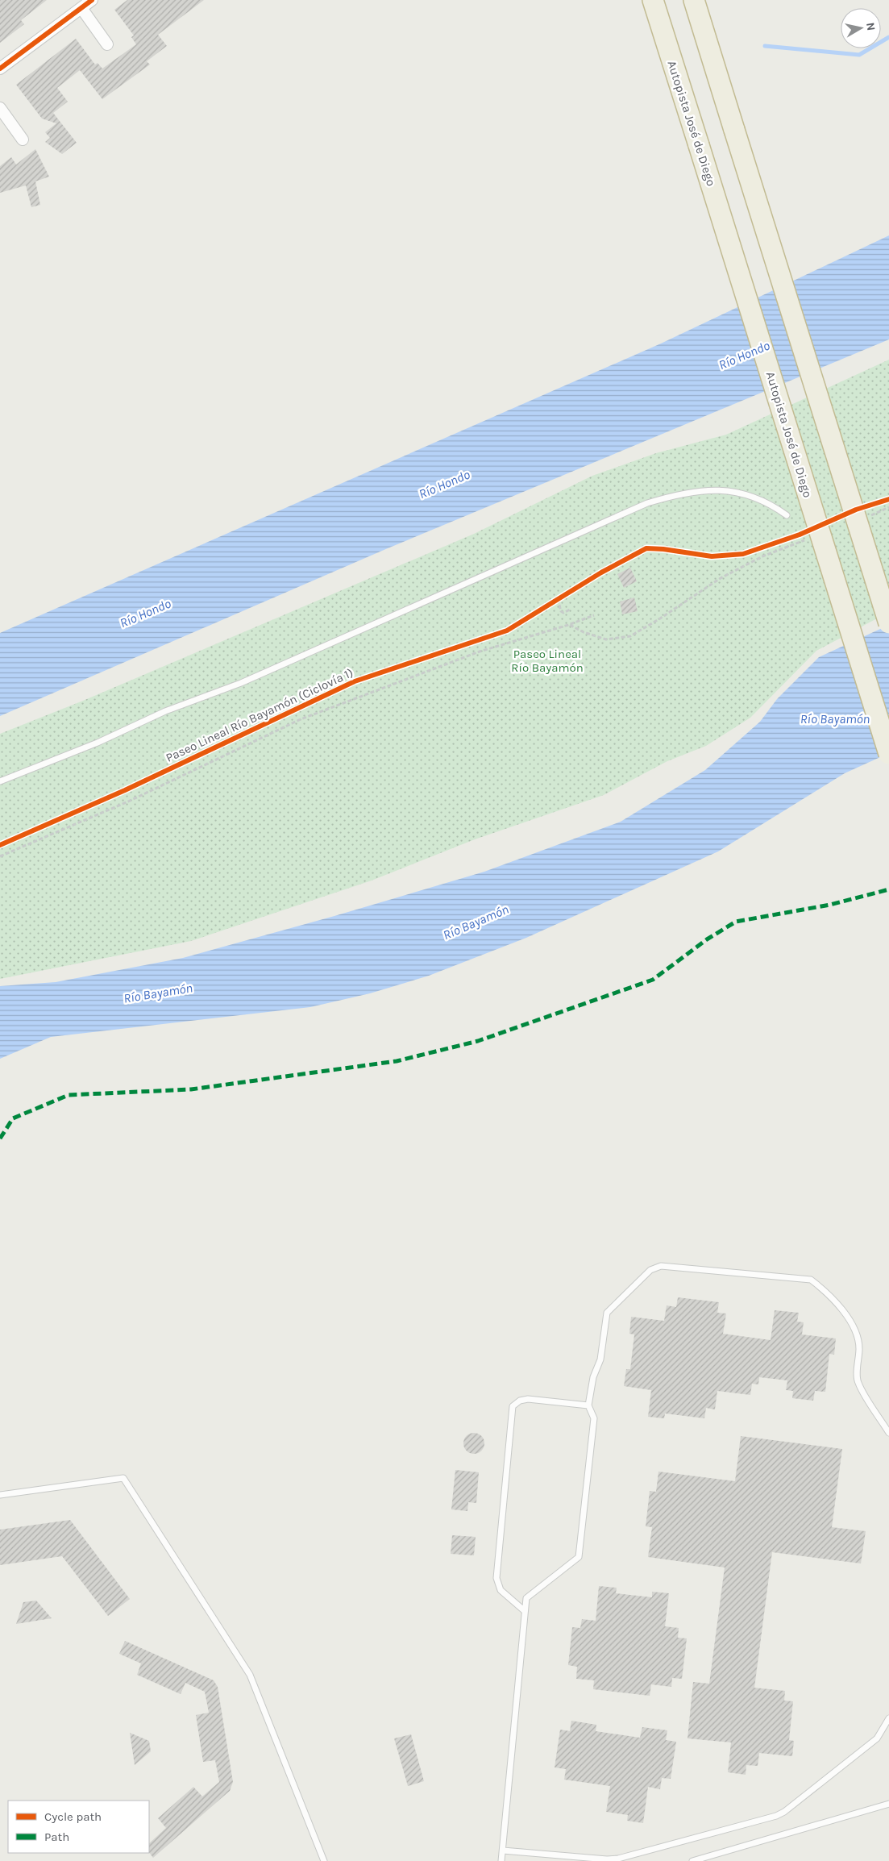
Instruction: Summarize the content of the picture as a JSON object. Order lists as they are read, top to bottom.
{
  "streets": {
    "highway": ["Autopista José de Diego"],
    "cycle path": ["Paseo Lineal Río Bayamón (Ciclovía 1)"]
  },
  "water": ["Río Hondo", "Río Bayamón"],
  "parks": ["Paseo Lineal Río Bayamón"],
  "legend": ["Cycle path", "Path"],
  "north": "right"
}
